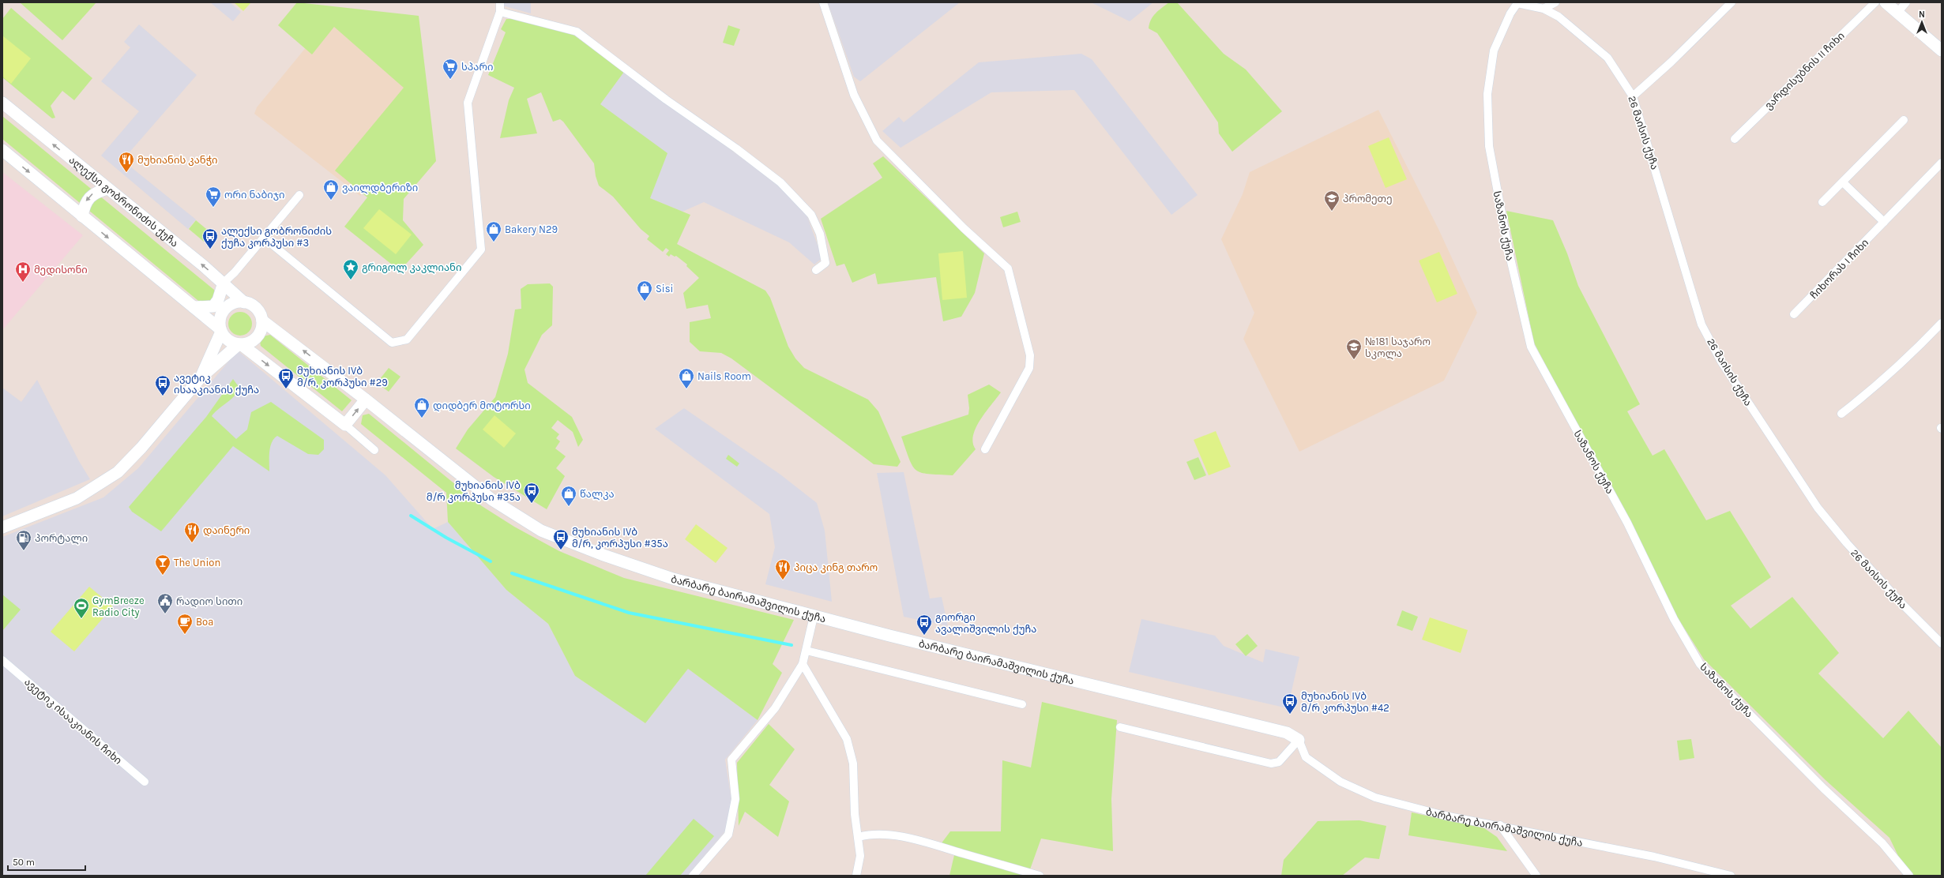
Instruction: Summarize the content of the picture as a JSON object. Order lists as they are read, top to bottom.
{
  "streets": {
    "street": [
      "ვარდისუბნის II ჩიხი",
      "26 მაისის ქუჩა",
      "ალექსი გობრონიძის ქუჩა",
      "საზანოს ქუჩა",
      "ჩიხორას I ჩიხი",
      "ბარბარე ბაირამაშვილის ქუჩა",
      "ავეტიკ ისააკიანის ჩიხი"
    ]
  },
  "crossings": [
    ["26 მაისის ქუჩა", "საზანოს ქუჩა"],
    ["ალექსი გობრონიძის ქუჩა", "ბარბარე ბაირამაშვილის ქუჩა"]
  ],
  "places": {
    "supermarket": ["სპარი", "ორი ნაბიჯი"],
    "restaurant": ["მუხიანის კანჭი", "დაინერი", "პიცა კინგ თარო"],
    "shop": [
      "ვაილდბერიზი",
      "Bakery N29",
      "Sisi",
      "Nails Room",
      "დიდბერ მოტორსი",
      "წალკა"
    ],
    "school or university": ["პრომეთე", "№181 საჯარო სკოლა"],
    "bus stop": [
      "ალექსი გობრონიძის ქუჩა კორპუსი #3",
      "მუხიანის IVბ მ/რ, კორპუსი #29",
      "ავეტიკ ისააკიანის ქუჩა",
      "მუხიანის IVბ მ/რ კორპუსი #35ა",
      "მუხიანის IVბ მ/რ, კორპუსი #35ა",
      "გიორგი ავალიშვილის ქუჩა",
      "მუხიანის IVბ მ/რ კორპუსი #42"
    ],
    "place": ["გრიგოლ კაკლიანი"],
    "hospital": ["მედისონი"],
    "fuel station": ["პორტალი"],
    "bar": ["The Union"],
    "public building": ["რადიო სითი"],
    "sports": ["GymBreeze Radio City"],
    "cafe": ["Boa"]
  },
  "scale_bar": "50 m",
  "north": "top"
}
